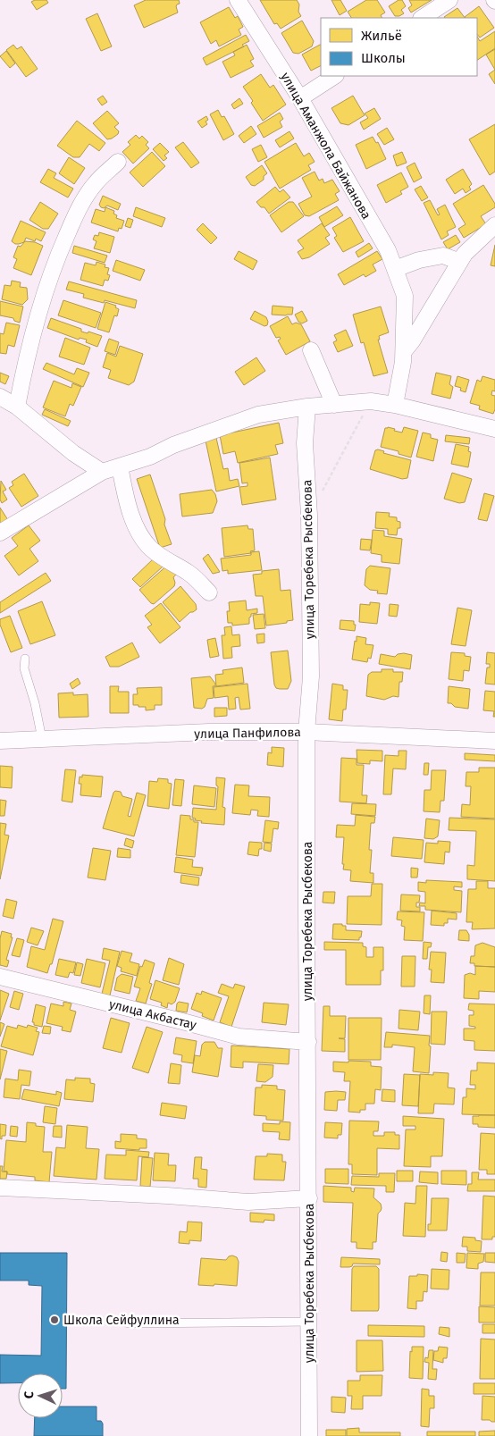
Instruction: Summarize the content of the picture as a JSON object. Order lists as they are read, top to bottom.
{
  "streets": {
    "street": [
      "улица Аманжола Байжанова",
      "улица Торебека Рысбекова",
      "улица Панфилова",
      "улица Акбастау"
    ]
  },
  "crossings": [
    ["улица Торебека Рысбекова", "улица Панфилова"],
    ["улица Торебека Рысбекова", "улица Акбастау"]
  ],
  "places": ["Школа Сейфуллина"],
  "legend": ["Жильё", "Школы"],
  "north": "left"
}
